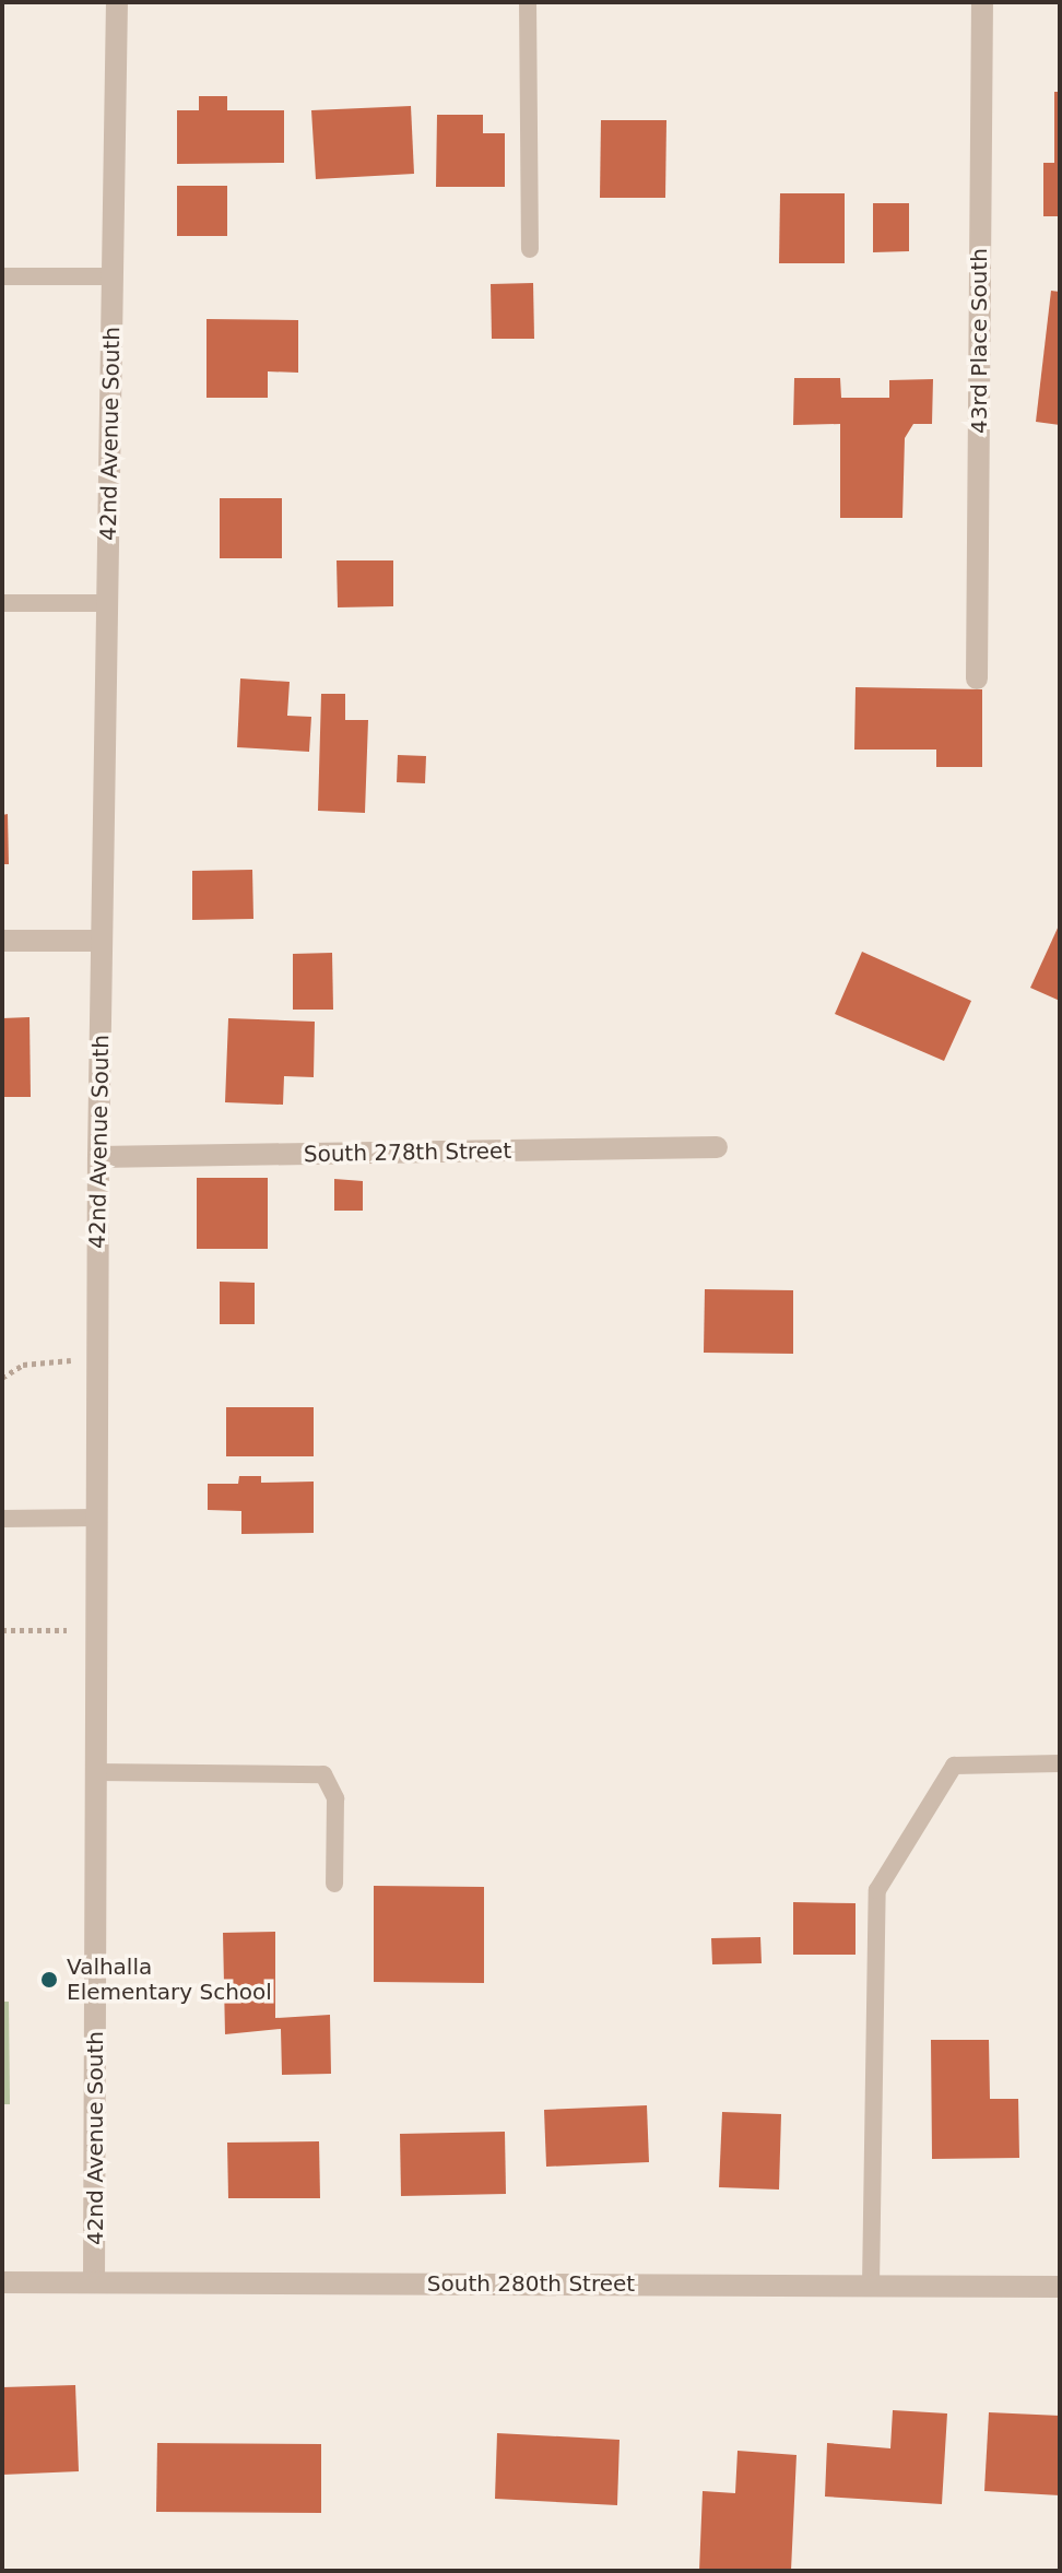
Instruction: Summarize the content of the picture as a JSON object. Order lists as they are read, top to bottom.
{
  "streets": {
    "street": [
      "43rd Place South",
      "42nd Avenue South",
      "South 278th Street",
      "South 280th Street"
    ]
  },
  "crossings": [
    ["42nd Avenue South", "South 278th Street"],
    ["42nd Avenue South", "South 280th Street"]
  ],
  "places": ["Valhalla Elementary School"]
}
